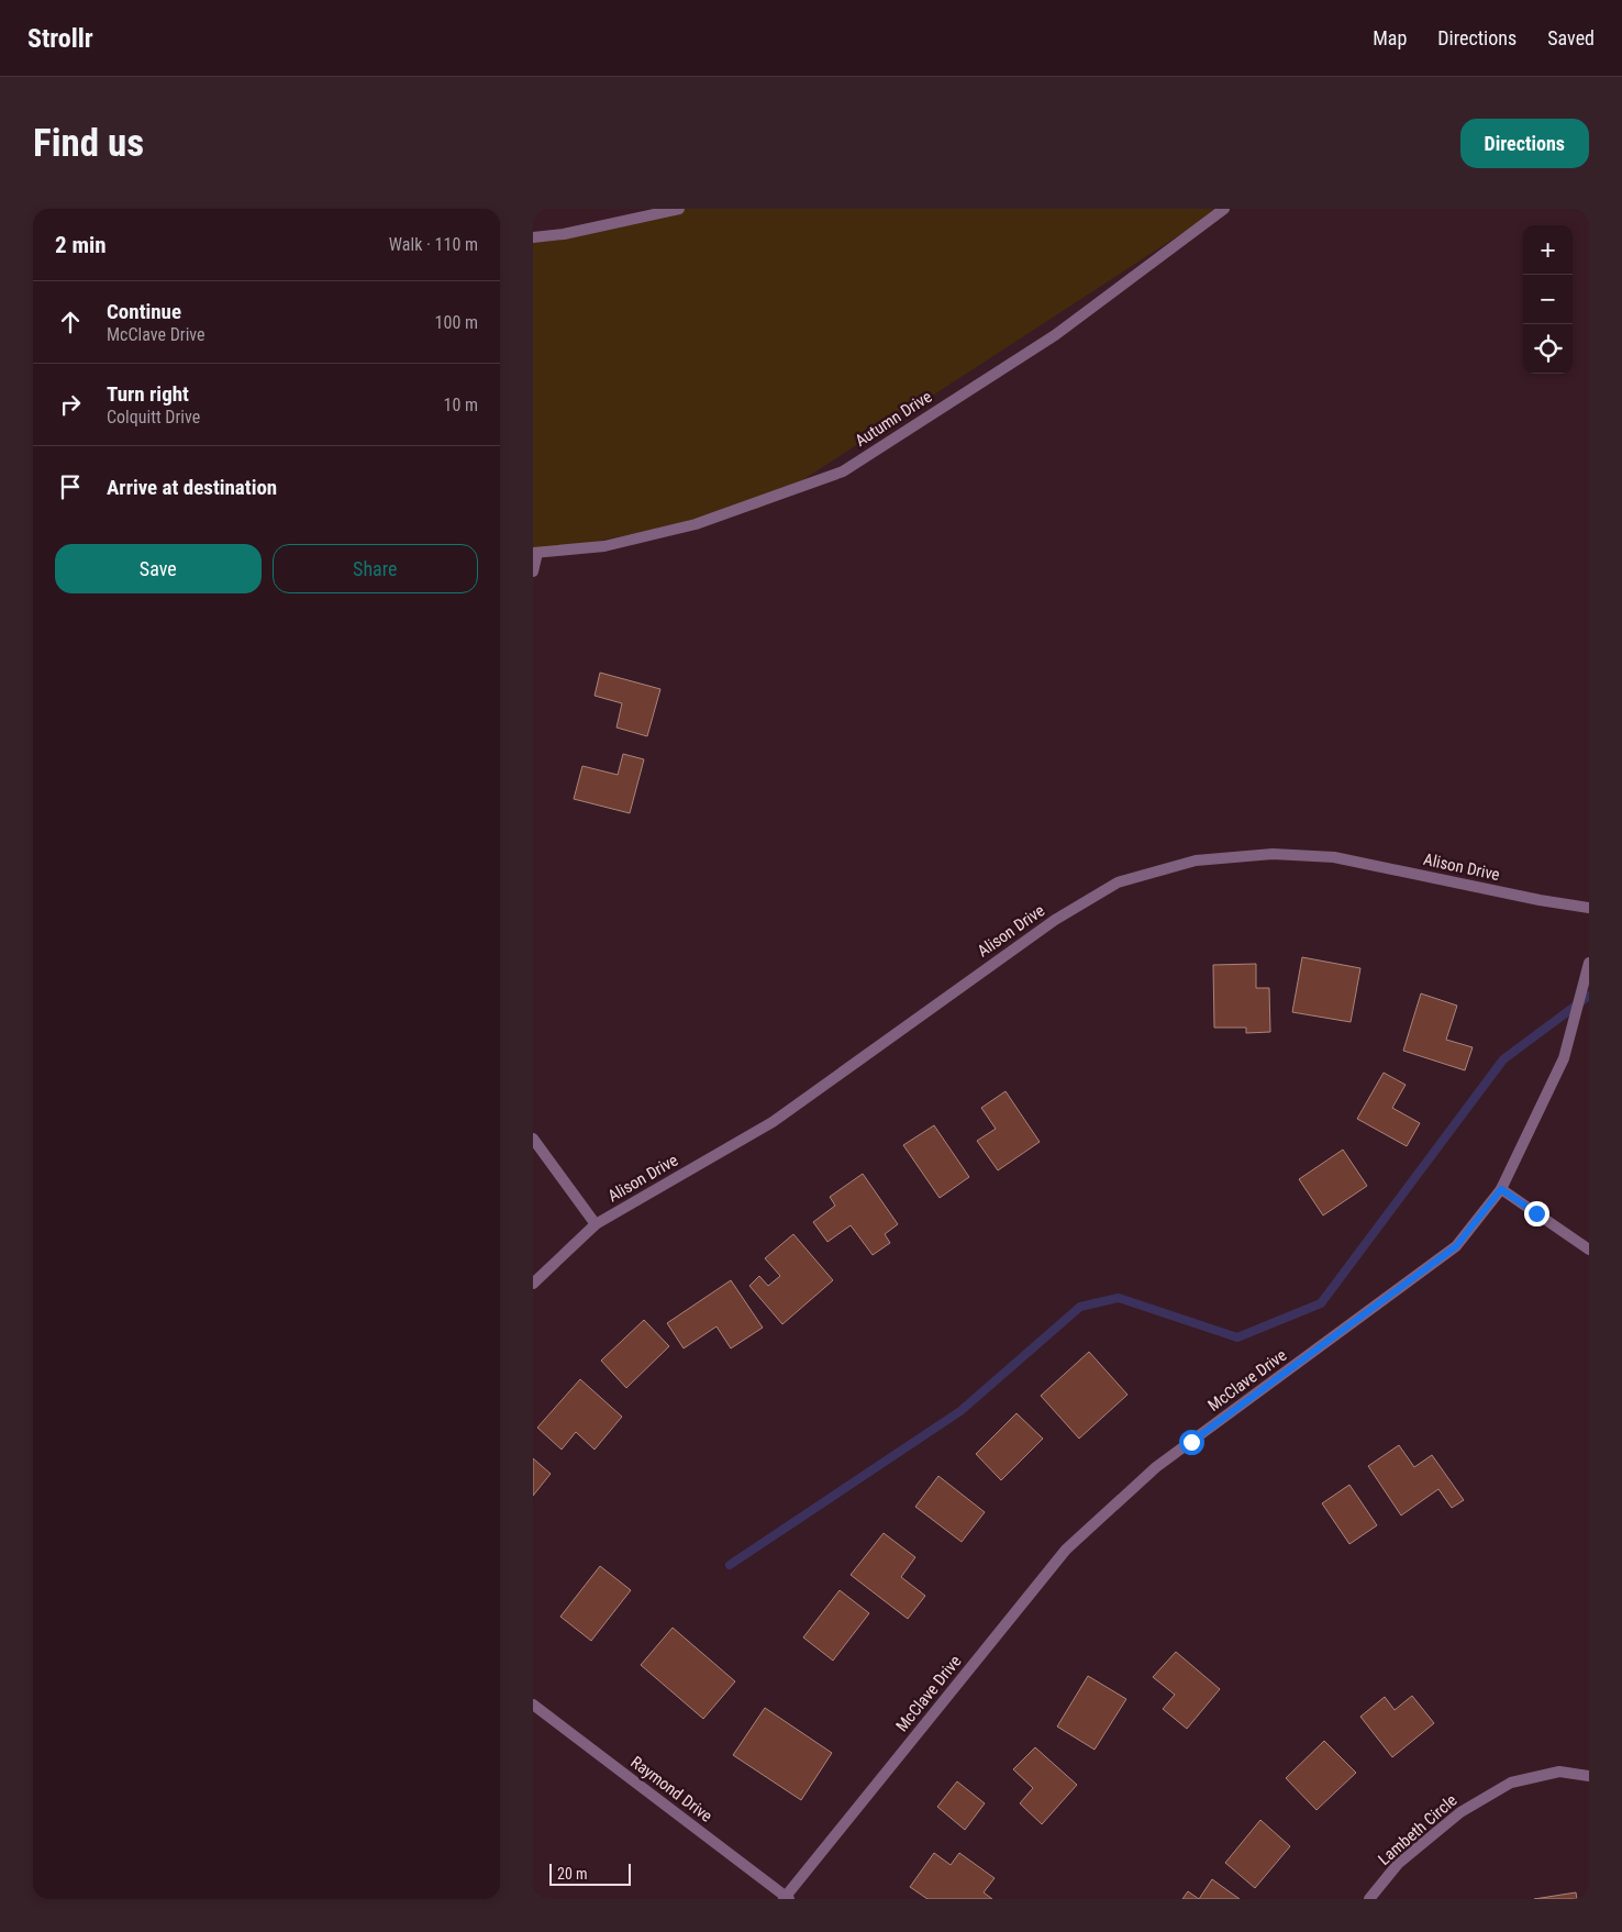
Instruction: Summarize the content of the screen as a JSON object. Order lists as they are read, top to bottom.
{
  "streets": {
    "street": [
      "Autumn Drive",
      "Alison Drive",
      "McClave Drive",
      "Raymond Drive",
      "Lambeth Circle"
    ]
  },
  "crossings": [
    ["McClave Drive", "Raymond Drive"]
  ],
  "scale_bar": "20 m",
  "page": {
    "header": "Strollr",
    "nav": ["Map", "Directions", "Saved"],
    "buttons": [
      "Directions",
      ["Save", "Share"]
    ],
    "title": "Find us",
    "heading": ["2 min", "Walk · 110 m"],
    "map_buttons": ["+", "−"],
    "list": [
      ["Continue", "McClave Drive", "100 m"],
      ["Turn right", "Colquitt Drive", "10 m"],
      "Arrive at destination"
    ],
    "scale": "20 m"
  }
}
